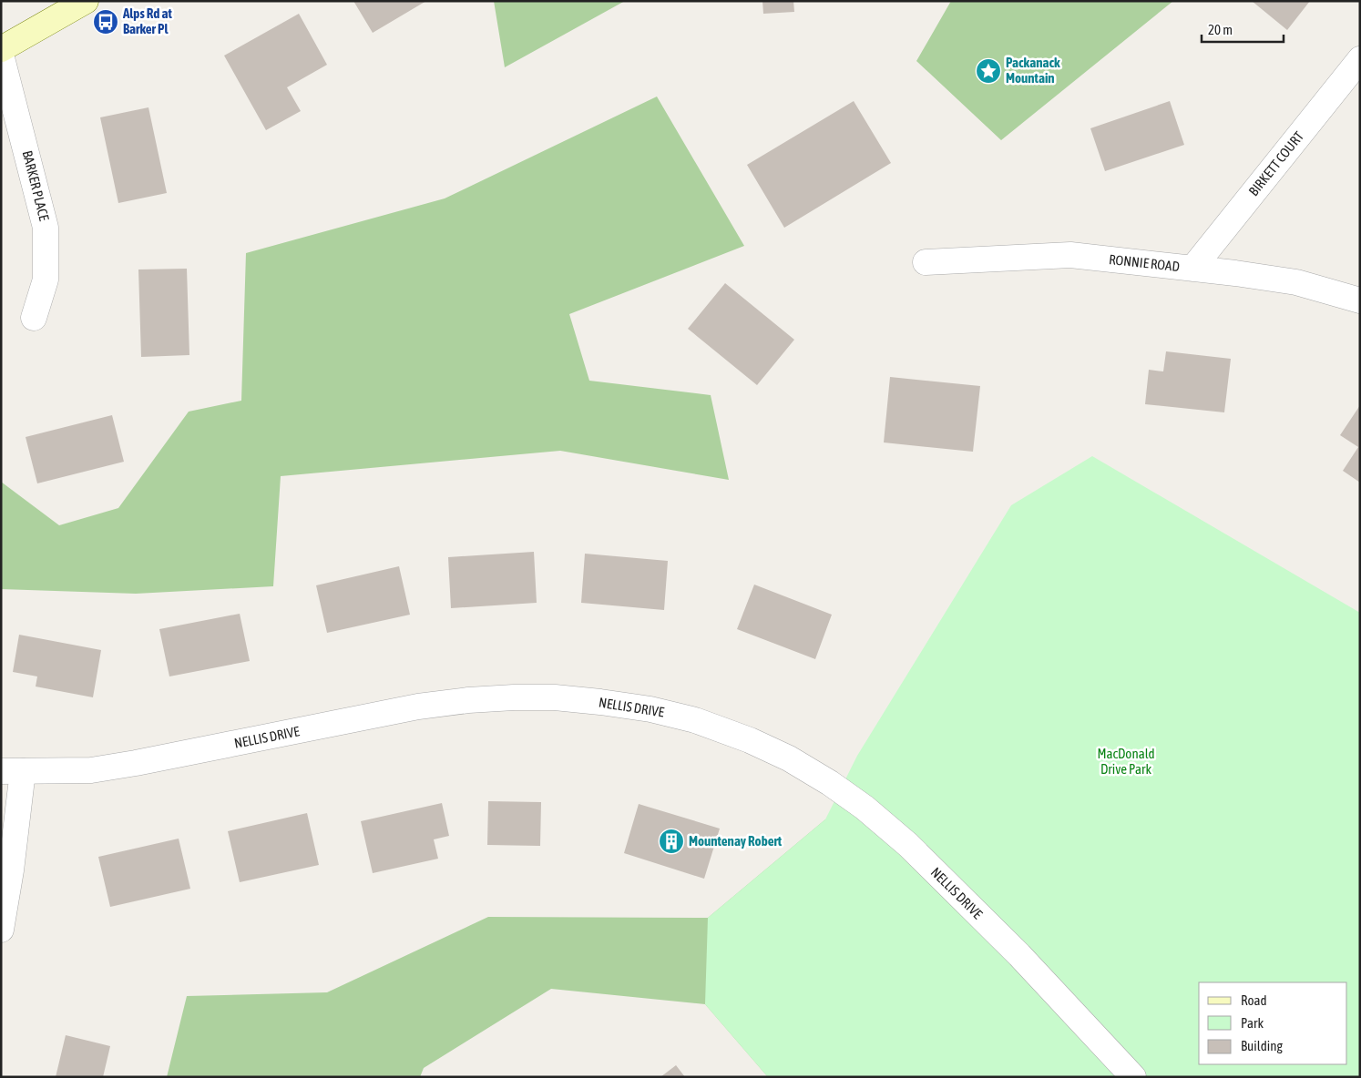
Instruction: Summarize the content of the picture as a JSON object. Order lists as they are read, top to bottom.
{
  "streets": {
    "street": [
      "BIRKETT COURT",
      "BARKER PLACE",
      "RONNIE ROAD",
      "NELLIS DRIVE"
    ]
  },
  "crossings": [
    ["BIRKETT COURT", "RONNIE ROAD"]
  ],
  "parks": ["MacDonald Drive Park"],
  "places": {
    "bus stop": ["Alps Rd at Barker Pl"],
    "place": ["Packanack Mountain"],
    "building": ["Mountenay Robert"]
  },
  "legend": ["Road", "Park", "Building"],
  "scale_bar": "20 m"
}
